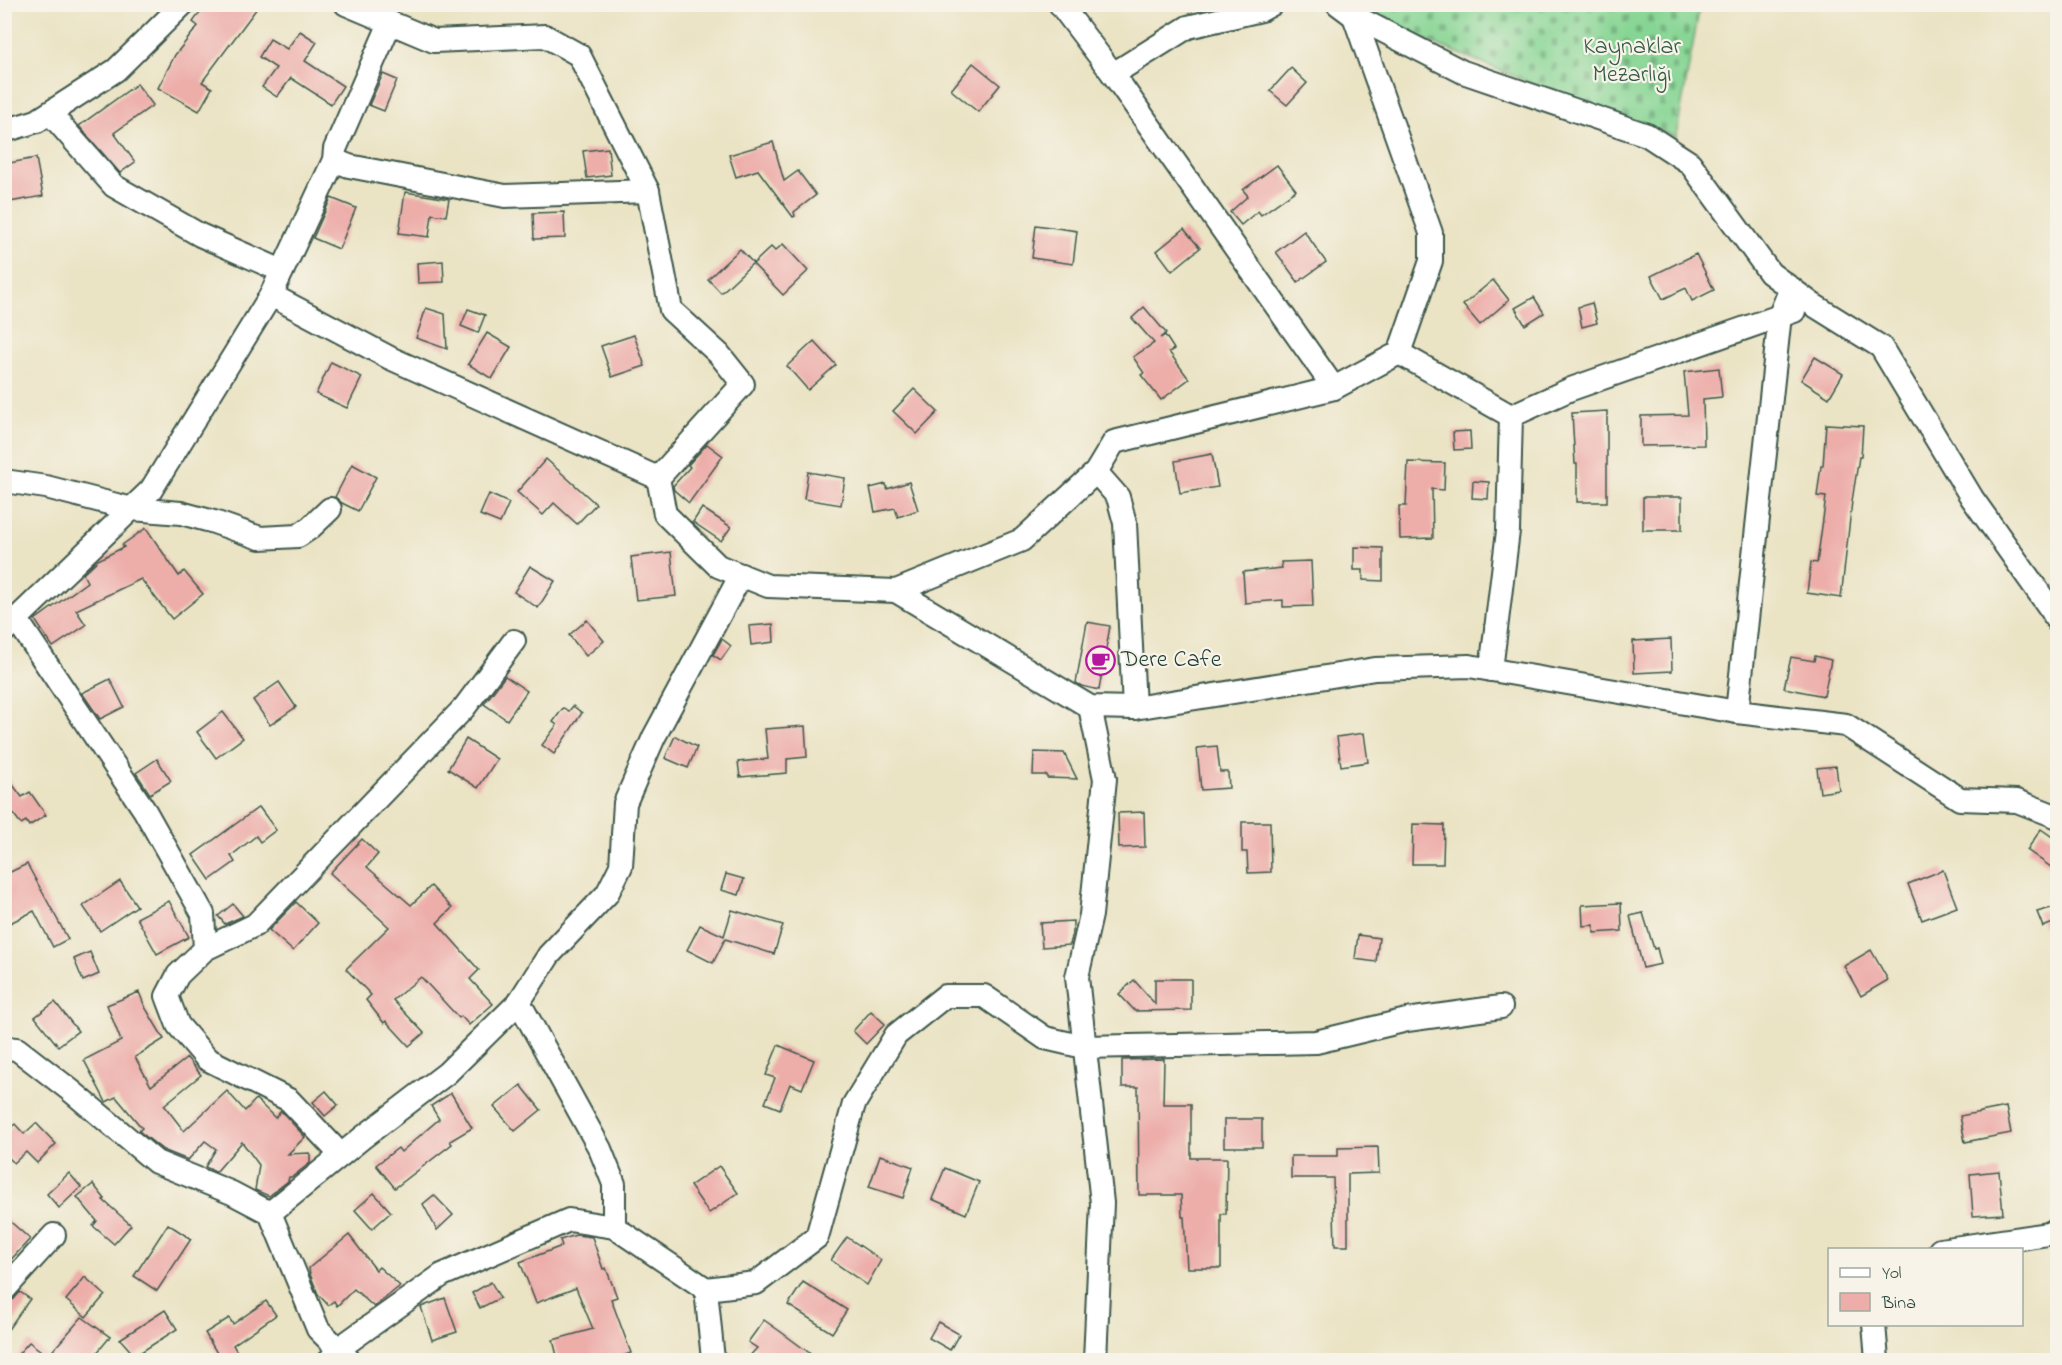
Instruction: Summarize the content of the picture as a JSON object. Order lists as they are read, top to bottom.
{
  "parks": ["Kaynaklar Mezarlığı"],
  "places": {
    "cafe": ["Dere Cafe"]
  },
  "legend": ["Yol", "Bina"]
}
